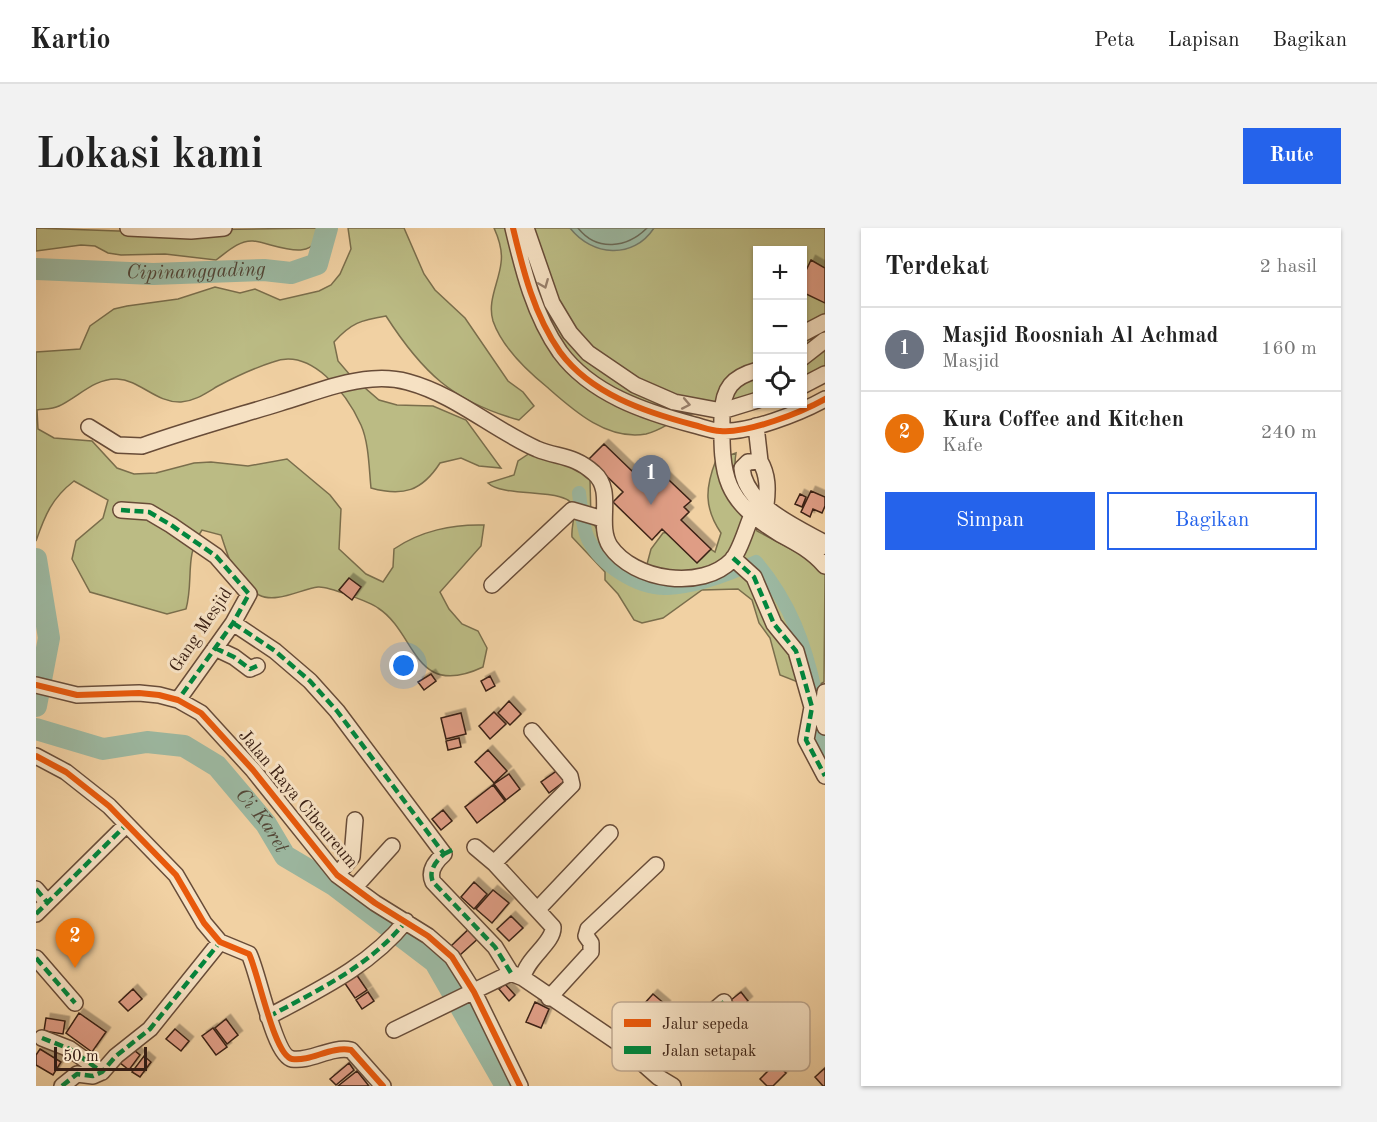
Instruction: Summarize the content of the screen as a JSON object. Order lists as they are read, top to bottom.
{
  "streets": {
    "street": ["Gang Mesjid", "Jalan Raya Cibeureum"]
  },
  "crossings": [
    ["Gang Mesjid", "Jalan Raya Cibeureum"]
  ],
  "water": ["Cipinanggading", "Ci Karet"],
  "legend": ["Jalur sepeda", "Jalan setapak"],
  "scale_bar": "50 m",
  "page": {
    "header": "Kartio",
    "nav": ["Peta", "Lapisan", "Bagikan"],
    "buttons": [
      "Rute",
      ["Simpan", "Bagikan"]
    ],
    "title": "Lokasi kami",
    "heading": ["Terdekat", "2 hasil"],
    "map_buttons": ["+", "−"],
    "list": [
      {
        "mark": "1",
        "name": "Masjid Roosniah Al Achmad",
        "note": "Masjid",
        "value": "160 m"
      },
      {
        "mark": "2",
        "name": "Kura Coffee and Kitchen",
        "note": "Kafe",
        "value": "240 m"
      }
    ],
    "pins": ["1", "2"],
    "scale": "50 m"
  }
}
